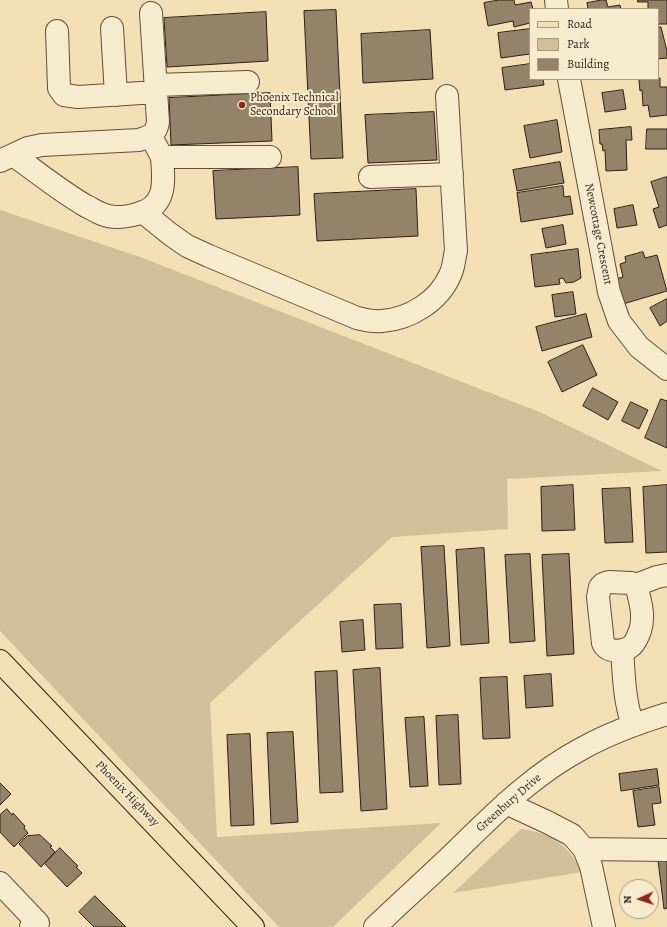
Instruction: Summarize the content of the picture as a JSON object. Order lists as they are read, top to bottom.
{
  "streets": {
    "main road": ["Phoenix Highway"],
    "street": ["Newcottage Crescent", "Greenbury Drive"]
  },
  "places": ["Phoenix Technical Secondary School"],
  "legend": ["Road", "Park", "Building"],
  "north": "left"
}
